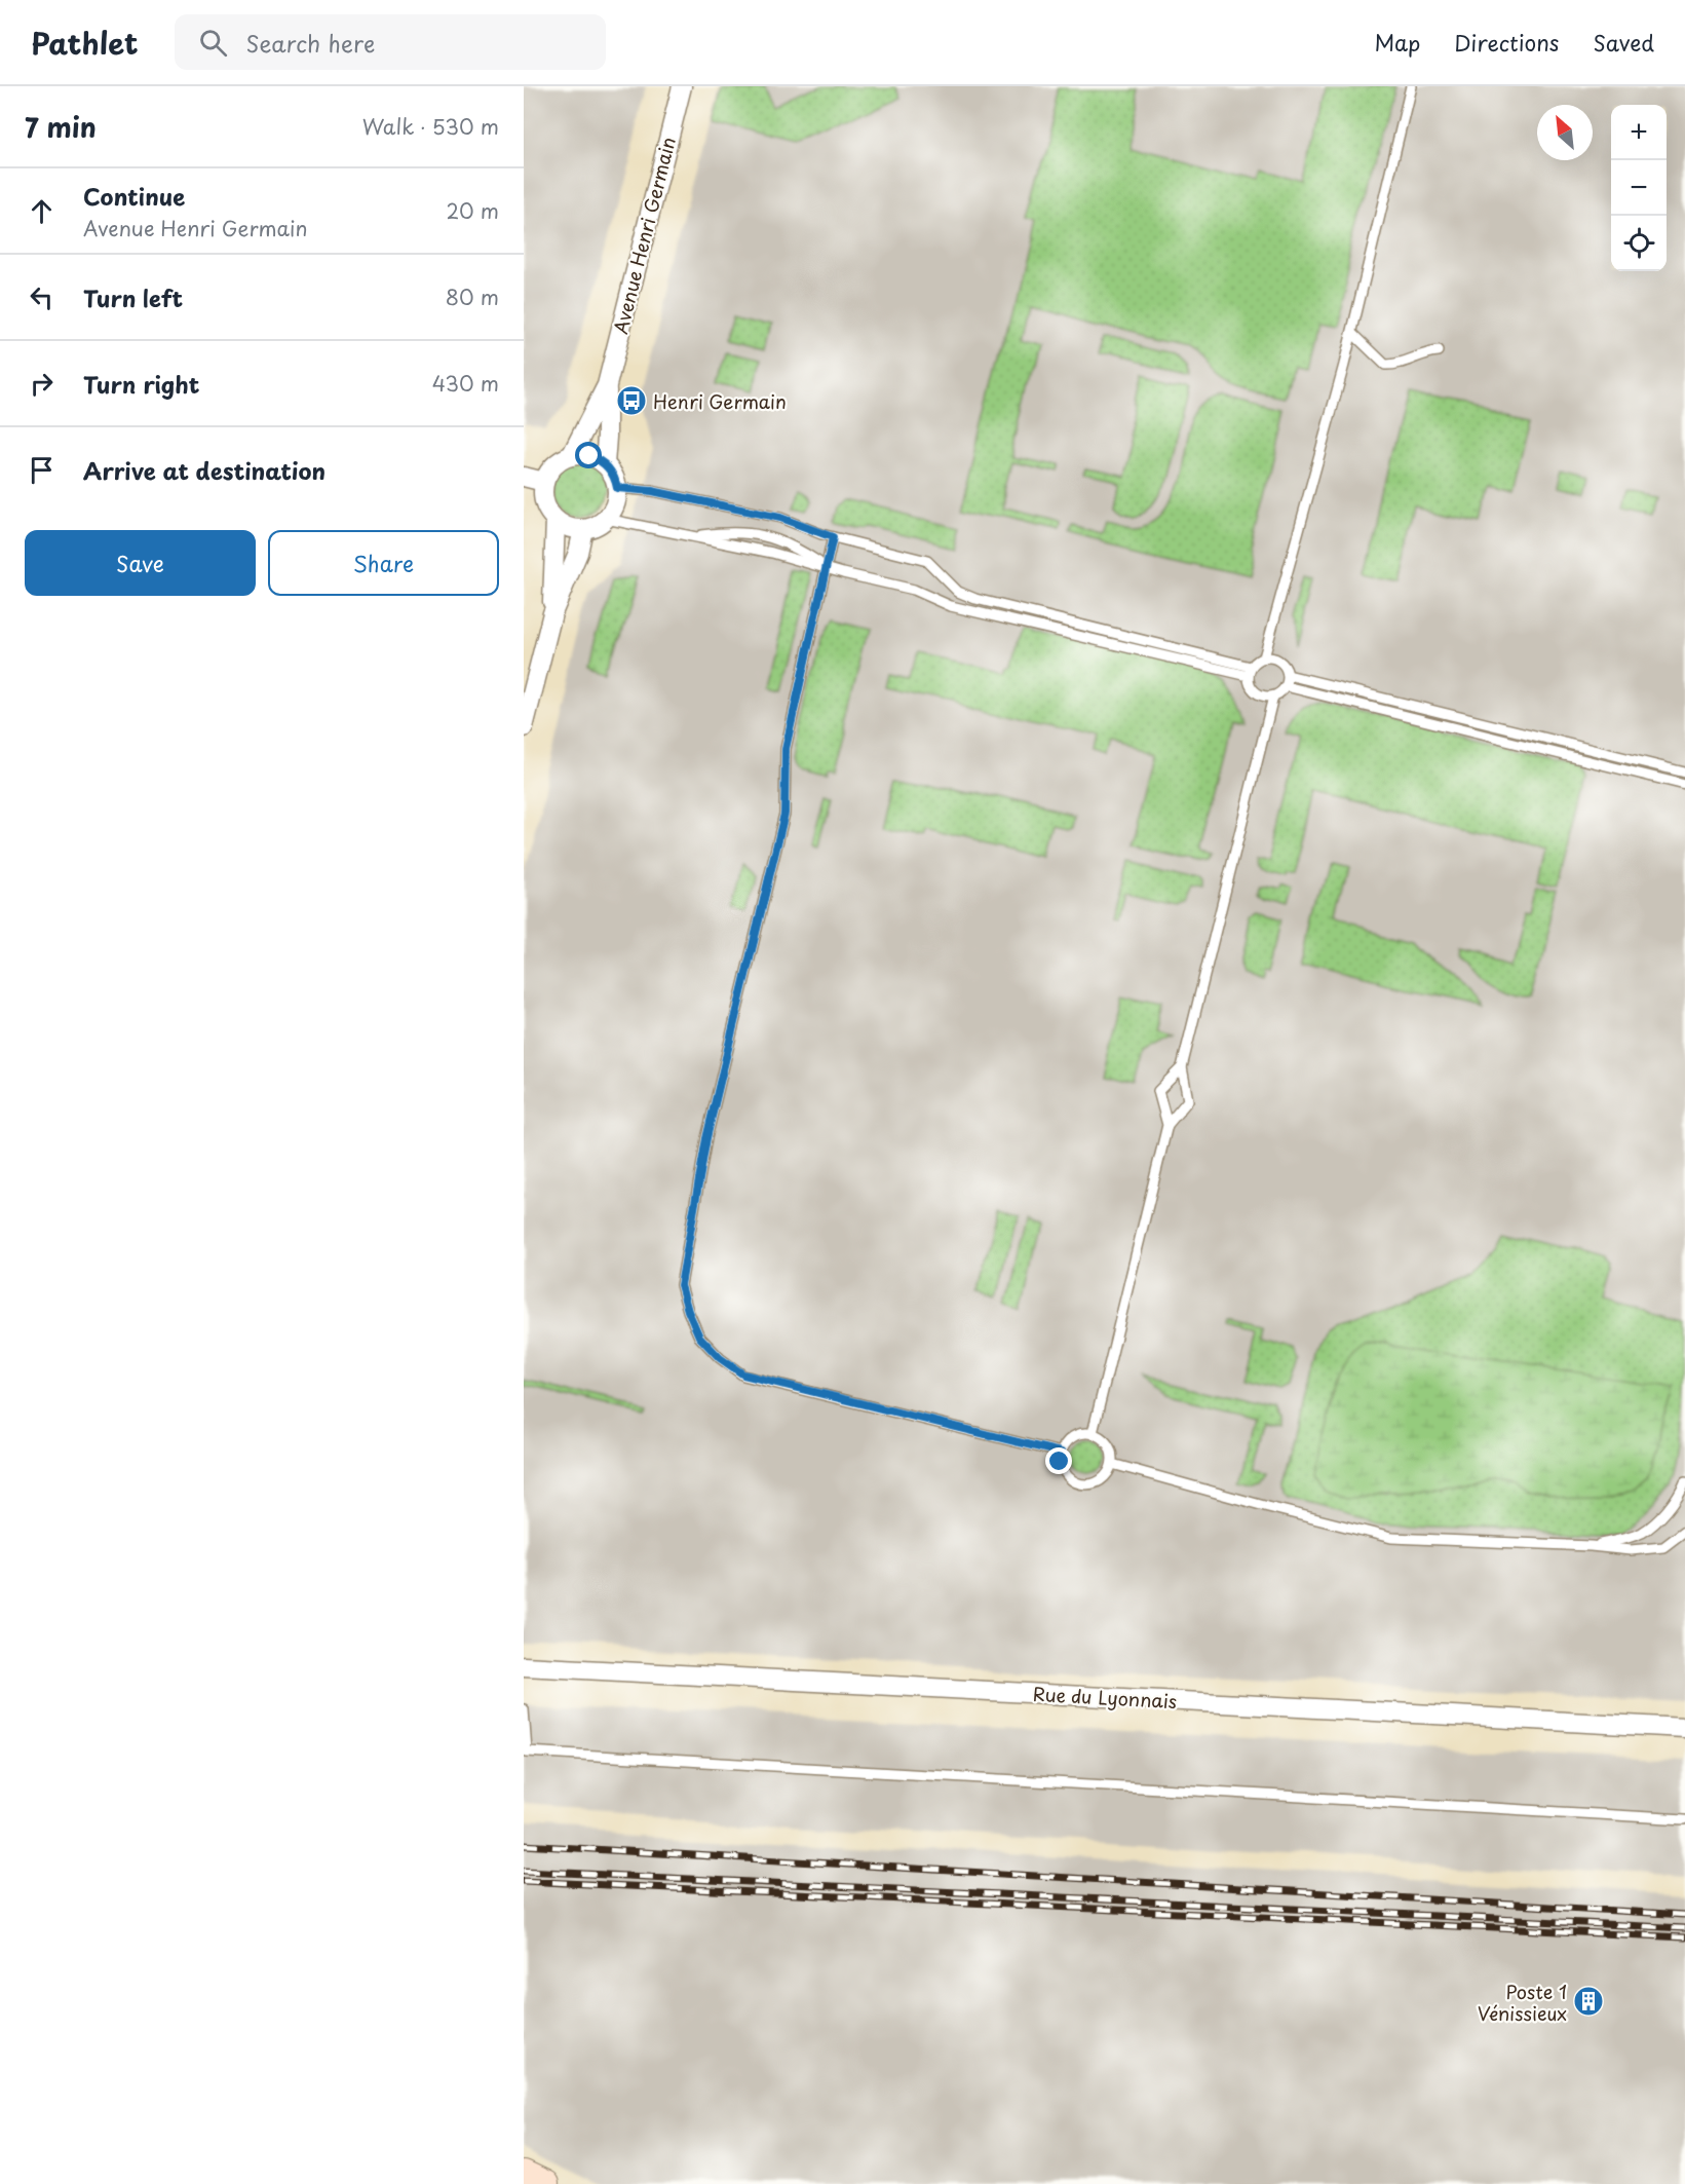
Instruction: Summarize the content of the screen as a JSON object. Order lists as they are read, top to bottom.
{
  "streets": {
    "street": ["Avenue Henri Germain", "Rue du Lyonnais"]
  },
  "places": {
    "bus stop": ["Henri Germain"],
    "building": ["Poste 1 Vénissieux"]
  },
  "north": "top left",
  "page": {
    "header": "Pathlet",
    "search": "Search here",
    "nav": ["Map", "Directions", "Saved"],
    "heading": ["7 min", "Walk · 530 m"],
    "map_buttons": ["+", "−"],
    "list": [
      ["Continue", "Avenue Henri Germain", "20 m"],
      ["Turn left", "80 m"],
      ["Turn right", "430 m"],
      "Arrive at destination"
    ],
    "buttons": ["Save", "Share"]
  }
}
